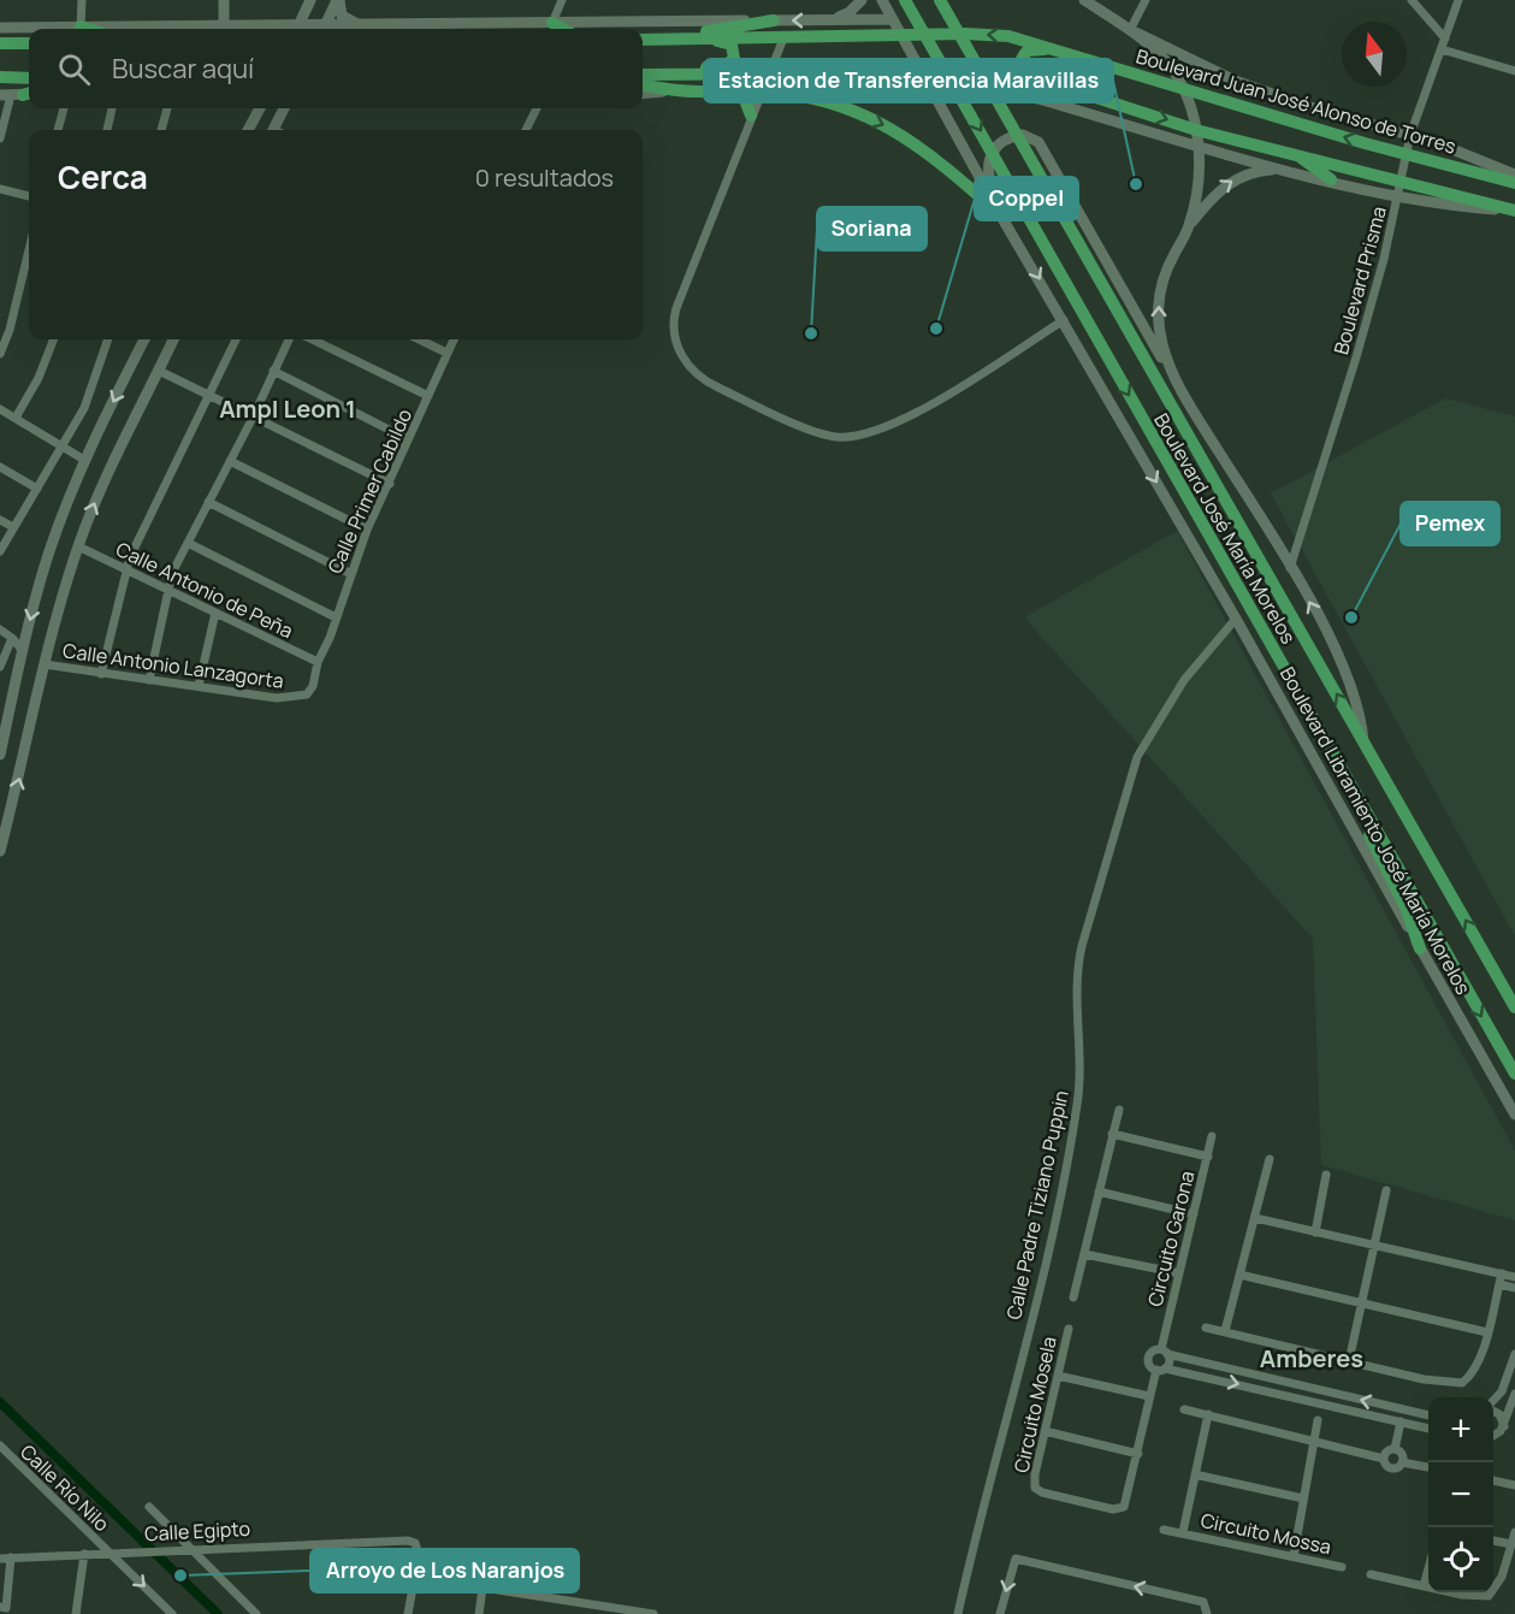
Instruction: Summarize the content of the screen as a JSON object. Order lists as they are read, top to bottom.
{
  "streets": {
    "main road": ["Boulevard Juan José Alonso de Torres", "Boulevard José María Morelos"],
    "street": [
      "Boulevard Prisma",
      "Calle Primer Cabildo",
      "Calle Antonio de Peña",
      "Calle Antonio Lanzagorta",
      "Boulevard Libramiento José María Morelos",
      "Calle Padre Tiziano Puppin",
      "Circuito Garona",
      "Circuito Mosela",
      "Calle Río Nilo",
      "Calle Egipto",
      "Circuito Mossa"
    ]
  },
  "crossings": [
    ["Boulevard Juan José Alonso de Torres", "Boulevard Prisma"],
    ["Boulevard Juan José Alonso de Torres", "Boulevard Libramiento José María Morelos"],
    ["Boulevard Prisma", "Boulevard Libramiento José María Morelos"],
    ["Calle Primer Cabildo", "Calle Antonio de Peña"],
    ["Calle Primer Cabildo", "Calle Antonio Lanzagorta"],
    ["Boulevard José María Morelos", "Boulevard Libramiento José María Morelos"],
    ["Calle Antonio de Peña", "Calle Antonio Lanzagorta"],
    ["Boulevard Libramiento José María Morelos", "Calle Padre Tiziano Puppin"],
    ["Calle Río Nilo", "Calle Egipto"]
  ],
  "districts": ["Ampl Leon 1", "Amberes"],
  "places": [
    "Estacion de Transferencia Maravillas",
    "Coppel",
    "Soriana",
    "Pemex",
    "Arroyo de Los Naranjos"
  ],
  "north": "top",
  "page": {
    "search": "Buscar aquí",
    "heading": ["Cerca", "0 resultados"],
    "map_buttons": ["+", "−"]
  }
}
